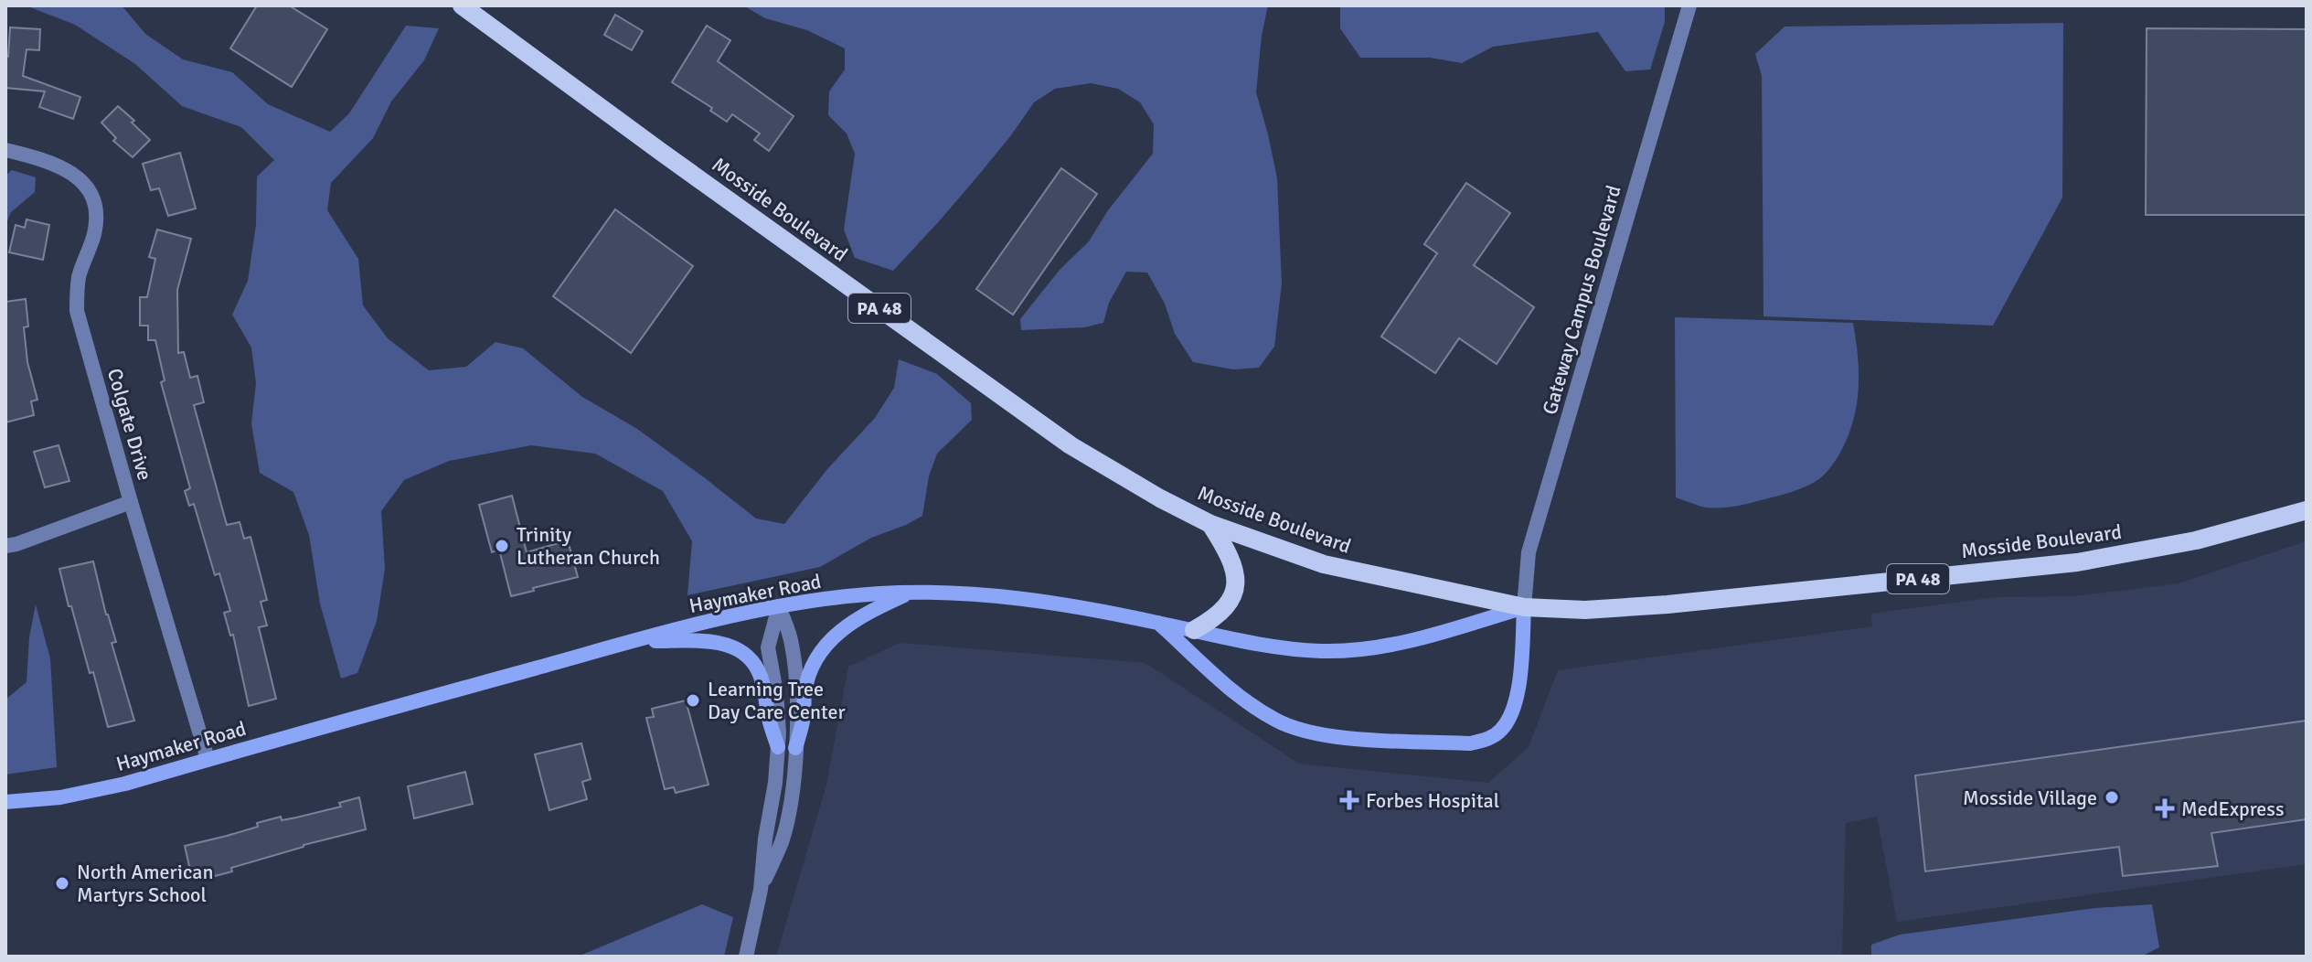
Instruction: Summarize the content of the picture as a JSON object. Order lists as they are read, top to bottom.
{
  "streets": {
    "main road": ["Mosside Boulevard", "PA 48", "Haymaker Road"],
    "street": ["Gateway Campus Boulevard", "Colgate Drive"]
  },
  "crossings": [
    ["Mosside Boulevard", "Gateway Campus Boulevard"],
    ["Mosside Boulevard", "Haymaker Road"],
    ["Gateway Campus Boulevard", "Haymaker Road"],
    ["Colgate Drive", "Haymaker Road"]
  ],
  "places": {
    "other": [
      "Trinity Lutheran Church",
      "Learning Tree Day Care Center",
      "Mosside Village",
      "North American Martyrs School"
    ],
    "health": ["Forbes Hospital", "MedExpress"]
  }
}
